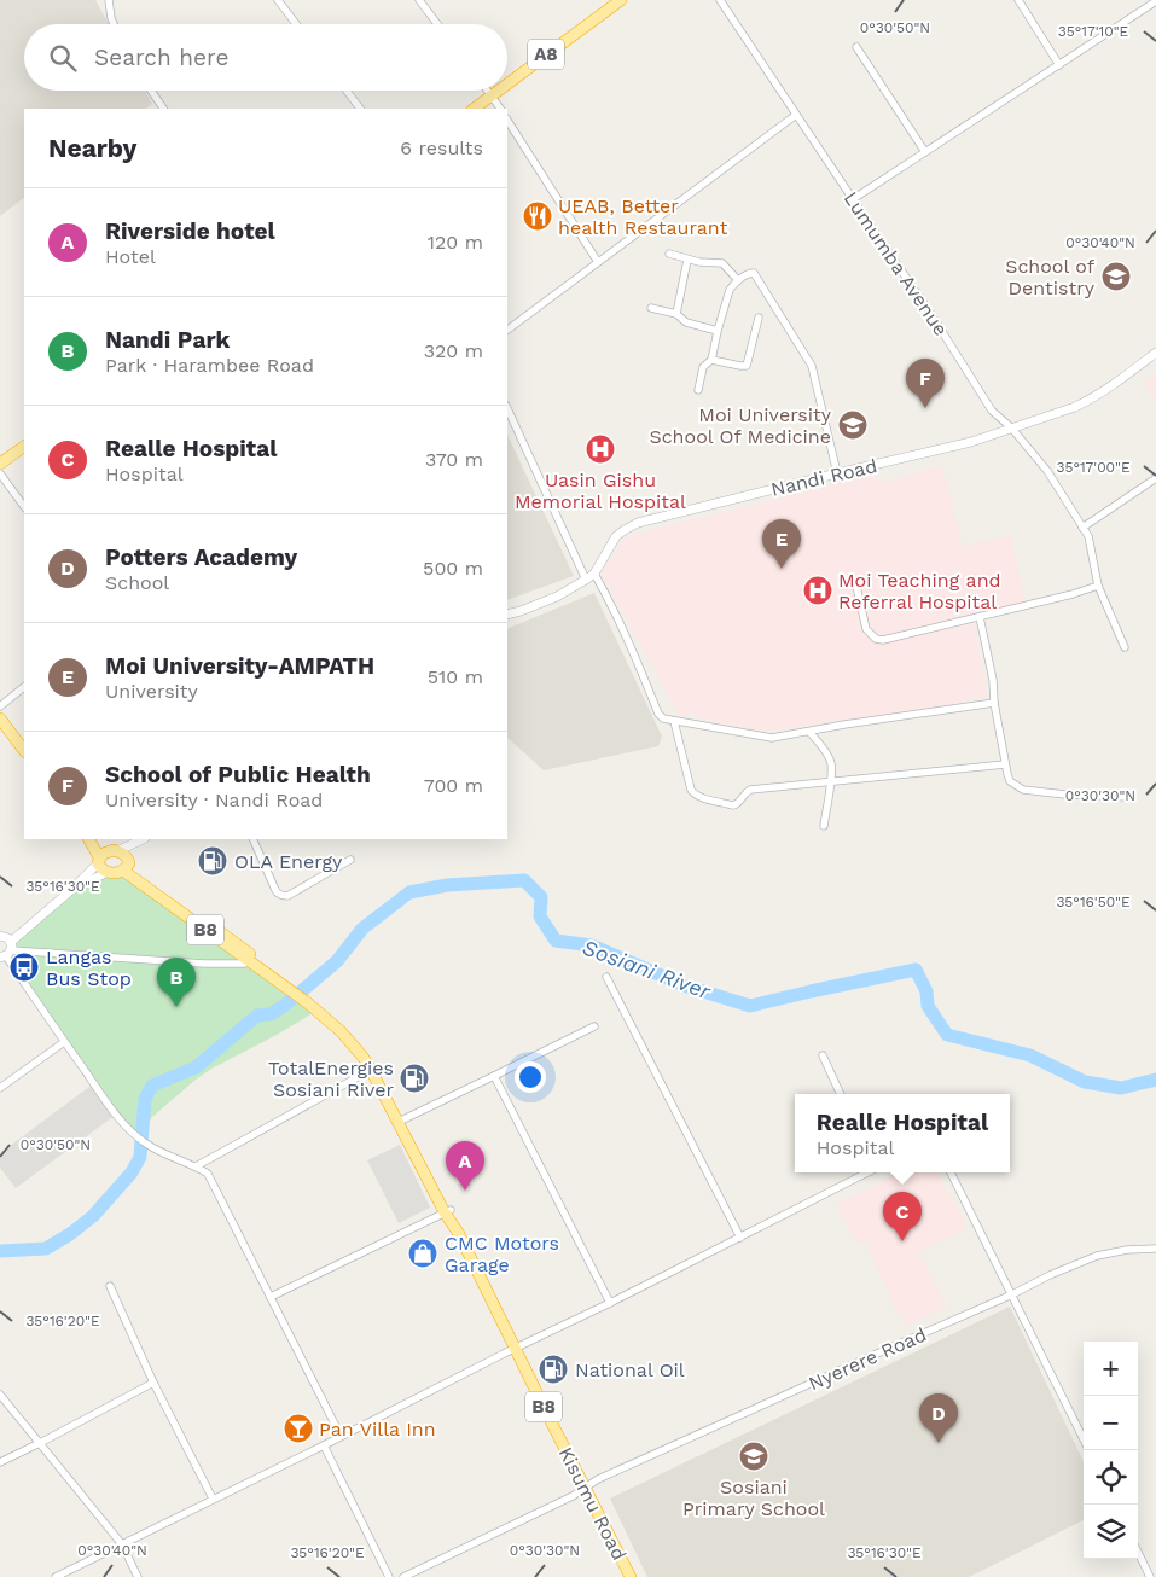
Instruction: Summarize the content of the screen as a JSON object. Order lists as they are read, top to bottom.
{
  "streets": {
    "highway": ["A8", "B8", "Kisumu Road"],
    "street": ["Lumumba Avenue", "Nandi Road", "Nyerere Road"]
  },
  "crossings": [
    ["Lumumba Avenue", "Nandi Road"],
    ["B8", "Kisumu Road"],
    ["Nyerere Road", "Kisumu Road"]
  ],
  "water": ["Sosiani River"],
  "places": {
    "restaurant": ["UEAB, Better health Restaurant"],
    "school or university": ["School of Dentistry", "Moi University School Of Medicine", "Sosiani Primary School"],
    "hospital": ["Uasin Gishu Memorial Hospital", "Moi Teaching and Referral Hospital"],
    "fuel station": ["OLA Energy", "TotalEnergies Sosiani River", "National Oil"],
    "bus stop": ["Langas Bus Stop"],
    "shop": ["CMC Motors Garage"],
    "bar": ["Pan Villa Inn"]
  },
  "page": {
    "search": "Search here",
    "heading": ["Nearby", "6 results"],
    "list": [
      {
        "mark": "A",
        "name": "Riverside hotel",
        "note": "Hotel",
        "value": "120 m"
      },
      {
        "mark": "B",
        "name": "Nandi Park",
        "note": "Park · Harambee Road",
        "value": "320 m"
      },
      {
        "mark": "C",
        "name": "Realle Hospital",
        "note": "Hospital",
        "value": "370 m"
      },
      {
        "mark": "D",
        "name": "Potters Academy",
        "note": "School",
        "value": "500 m"
      },
      {
        "mark": "E",
        "name": "Moi University-AMPATH",
        "note": "University",
        "value": "510 m"
      },
      {
        "mark": "F",
        "name": "School of Public Health",
        "note": "University · Nandi Road",
        "value": "700 m"
      }
    ],
    "pins": [
      "F",
      "E",
      "B",
      "A",
      "C",
      "D"
    ],
    "popup": ["Realle Hospital", "Hospital"],
    "map_buttons": ["+", "−"]
  },
  "coordinates": [
    "0°30'50\"N",
    "35°17'10\"E",
    "0°30'40\"N",
    "35°17'00\"E",
    "0°30'30\"N",
    "35°16'30\"E",
    "35°16'50\"E",
    "35°16'20\"E"
  ]
}
